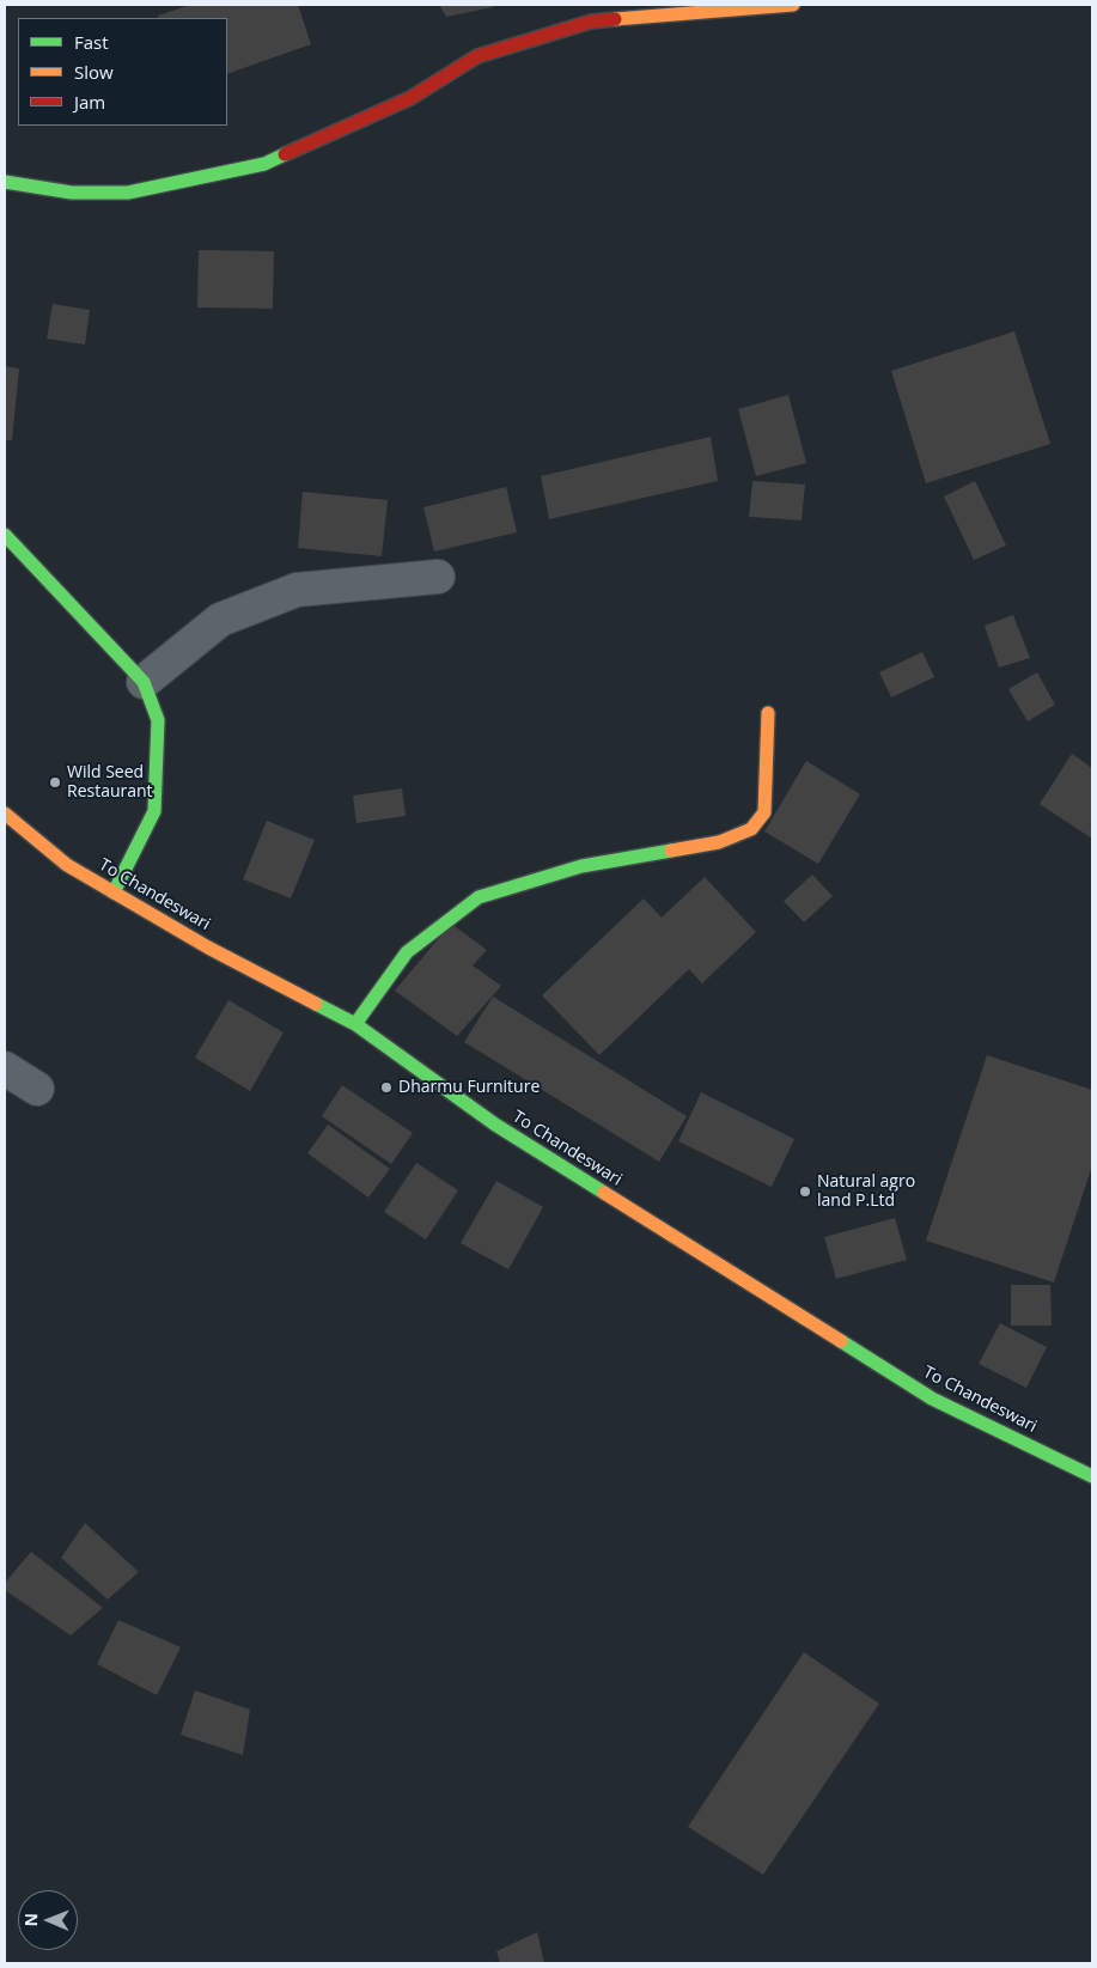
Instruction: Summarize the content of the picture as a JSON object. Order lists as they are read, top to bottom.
{
  "streets": {
    "street": ["To Chandeswari"]
  },
  "places": ["Wild Seed Restaurant", "Dharmu Furniture", "Natural agro land P.Ltd"],
  "legend": ["Fast", "Slow", "Jam"],
  "north": "left"
}
